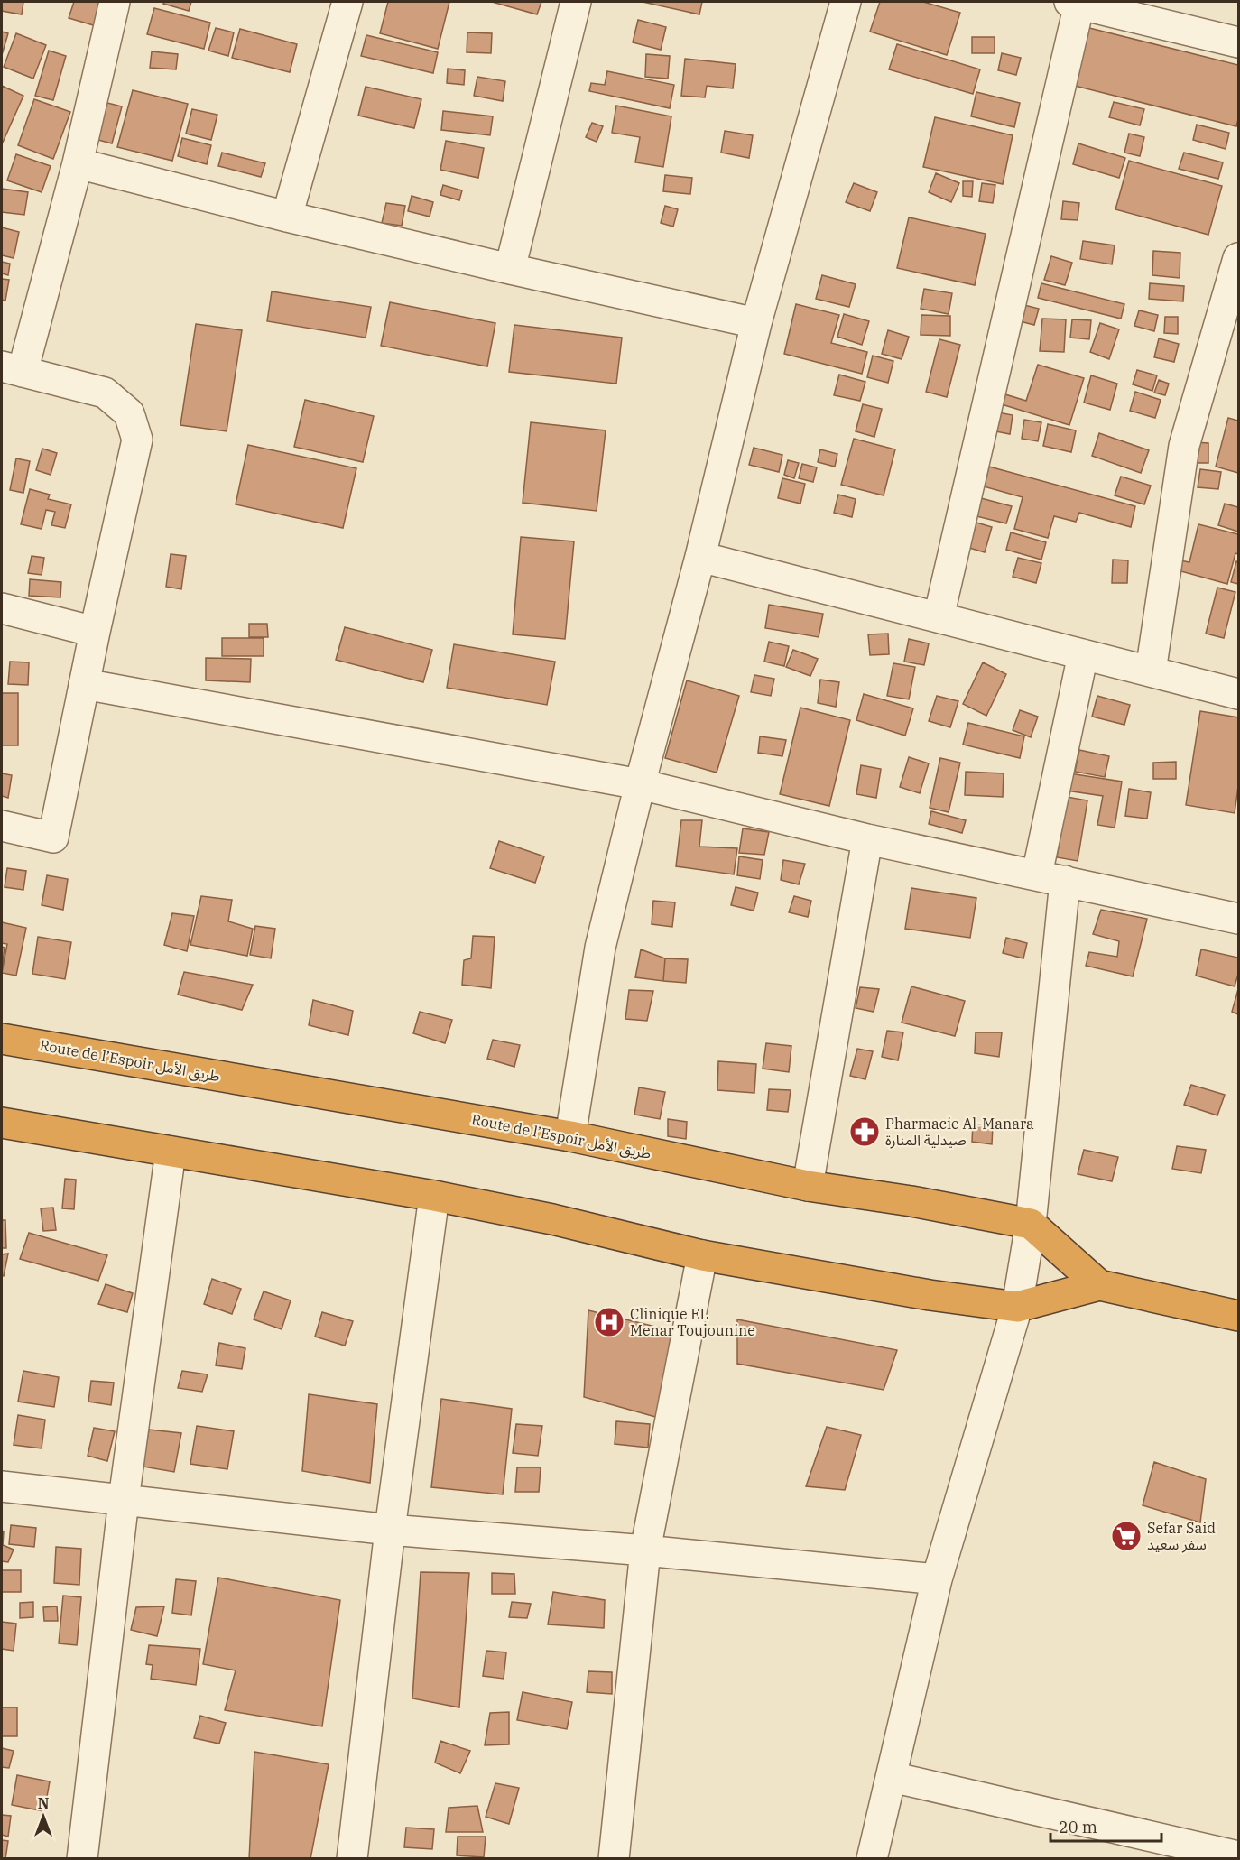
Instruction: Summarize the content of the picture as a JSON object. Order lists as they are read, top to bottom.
{
  "streets": {
    "highway": ["Route de l’Espoir طريق الأمل"]
  },
  "places": {
    "pharmacy": ["Pharmacie Al-Manara صيدلية المنارة"],
    "hospital": ["Clinique EL Menar Toujounine"],
    "supermarket": ["Sefar Said سفر سعيد"]
  },
  "scale_bar": "20 m",
  "north": "top"
}
